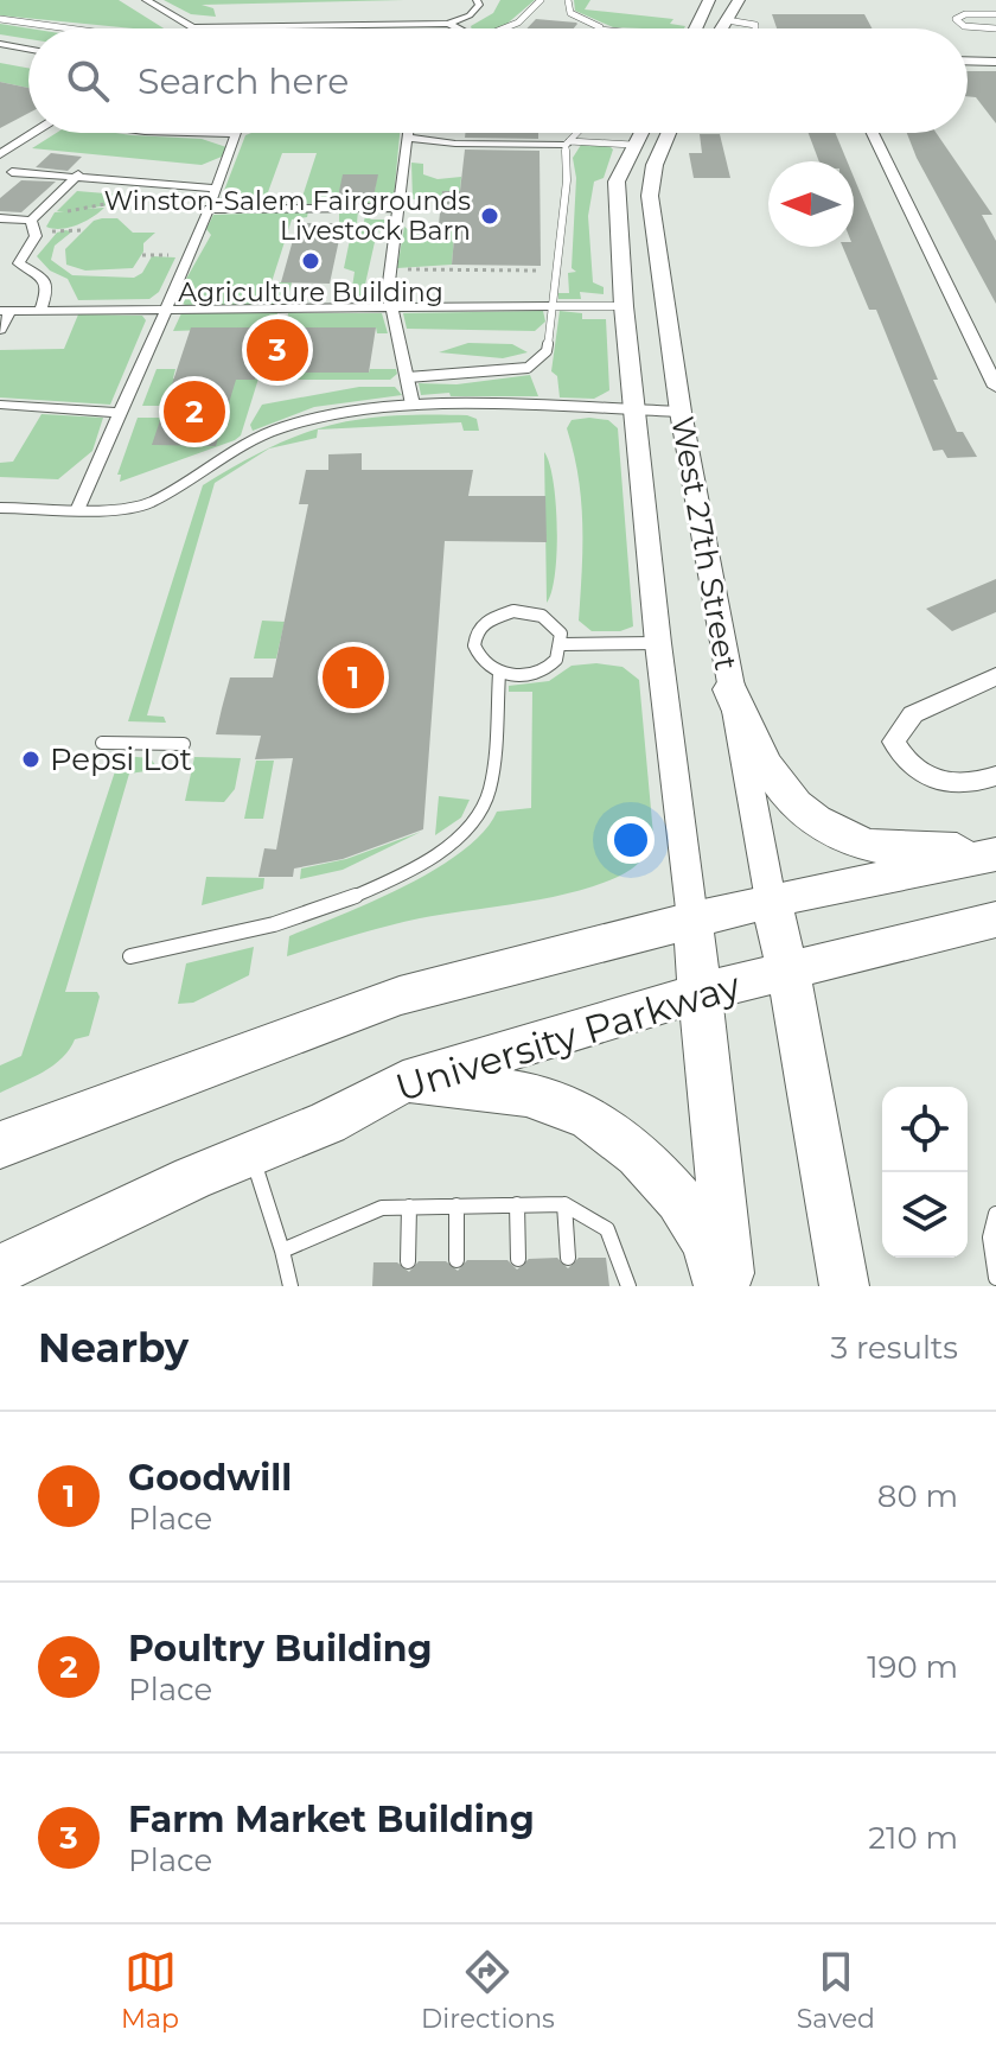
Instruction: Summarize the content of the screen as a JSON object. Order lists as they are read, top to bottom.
{
  "streets": {
    "main road": ["West 27th Street", "University Parkway"]
  },
  "crossings": [
    ["West 27th Street", "University Parkway"]
  ],
  "places": ["Winston-Salem Fairgrounds Livestock Barn", "Agriculture Building", "Pepsi Lot"],
  "north": "left",
  "page": {
    "search": "Search here",
    "pins": ["3", "2", "1"],
    "heading": ["Nearby", "3 results"],
    "list": [
      {
        "mark": "1",
        "name": "Goodwill",
        "note": "Place",
        "value": "80 m"
      },
      {
        "mark": "2",
        "name": "Poultry Building",
        "note": "Place",
        "value": "190 m"
      },
      {
        "mark": "3",
        "name": "Farm Market Building",
        "note": "Place",
        "value": "210 m"
      }
    ],
    "nav": ["Map", "Directions", "Saved"]
  }
}
